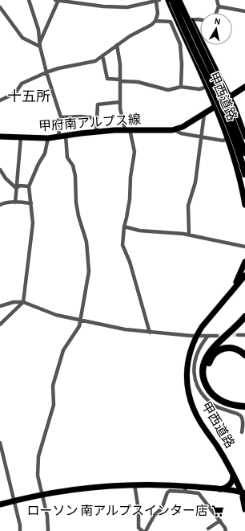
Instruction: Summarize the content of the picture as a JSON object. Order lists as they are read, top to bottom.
{
  "streets": {
    "main road": ["甲西道路", "甲府南アルプス線"]
  },
  "crossings": [
    ["甲西道路", "甲府南アルプス線"]
  ],
  "districts": ["十五所"],
  "places": {
    "supermarket": ["ローソン 南アルプスインター店"]
  },
  "north": "top"
}
